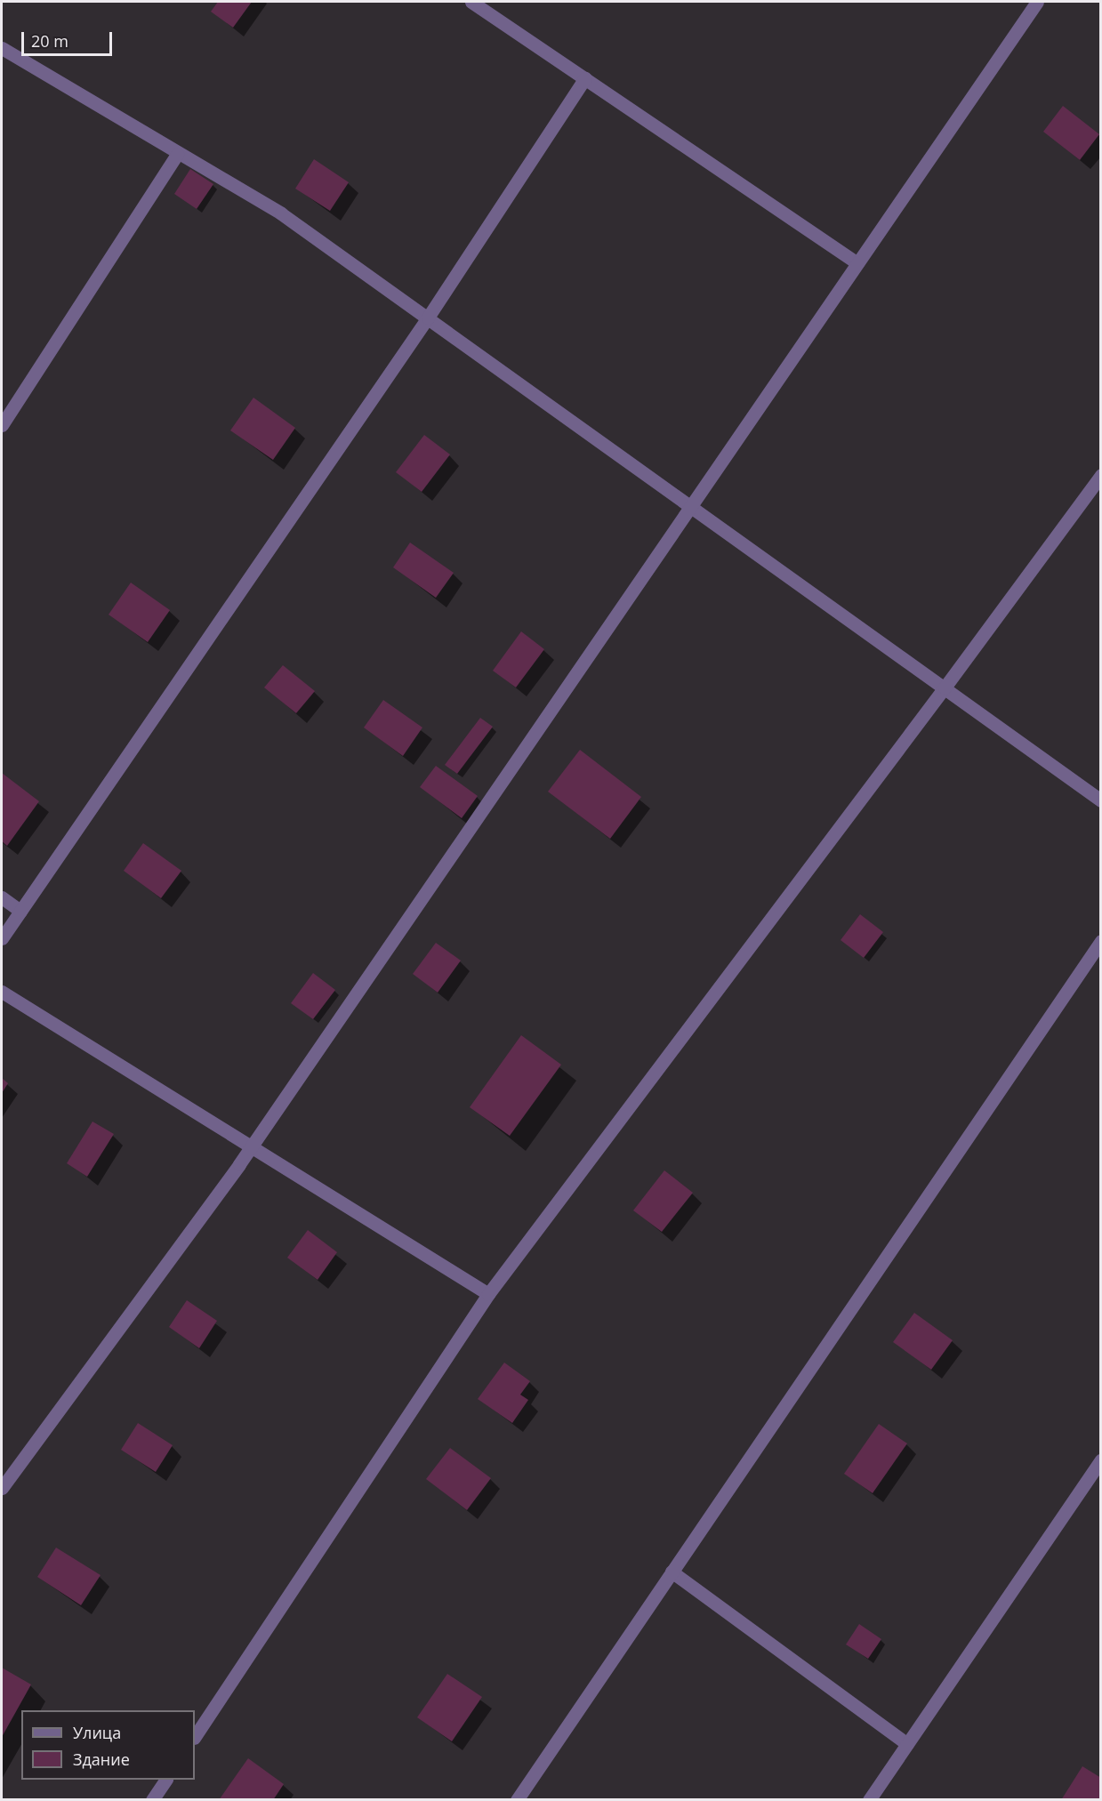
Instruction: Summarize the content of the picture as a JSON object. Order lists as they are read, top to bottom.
{
  "legend": ["Улица", "Здание"],
  "scale_bar": "20 m"
}
